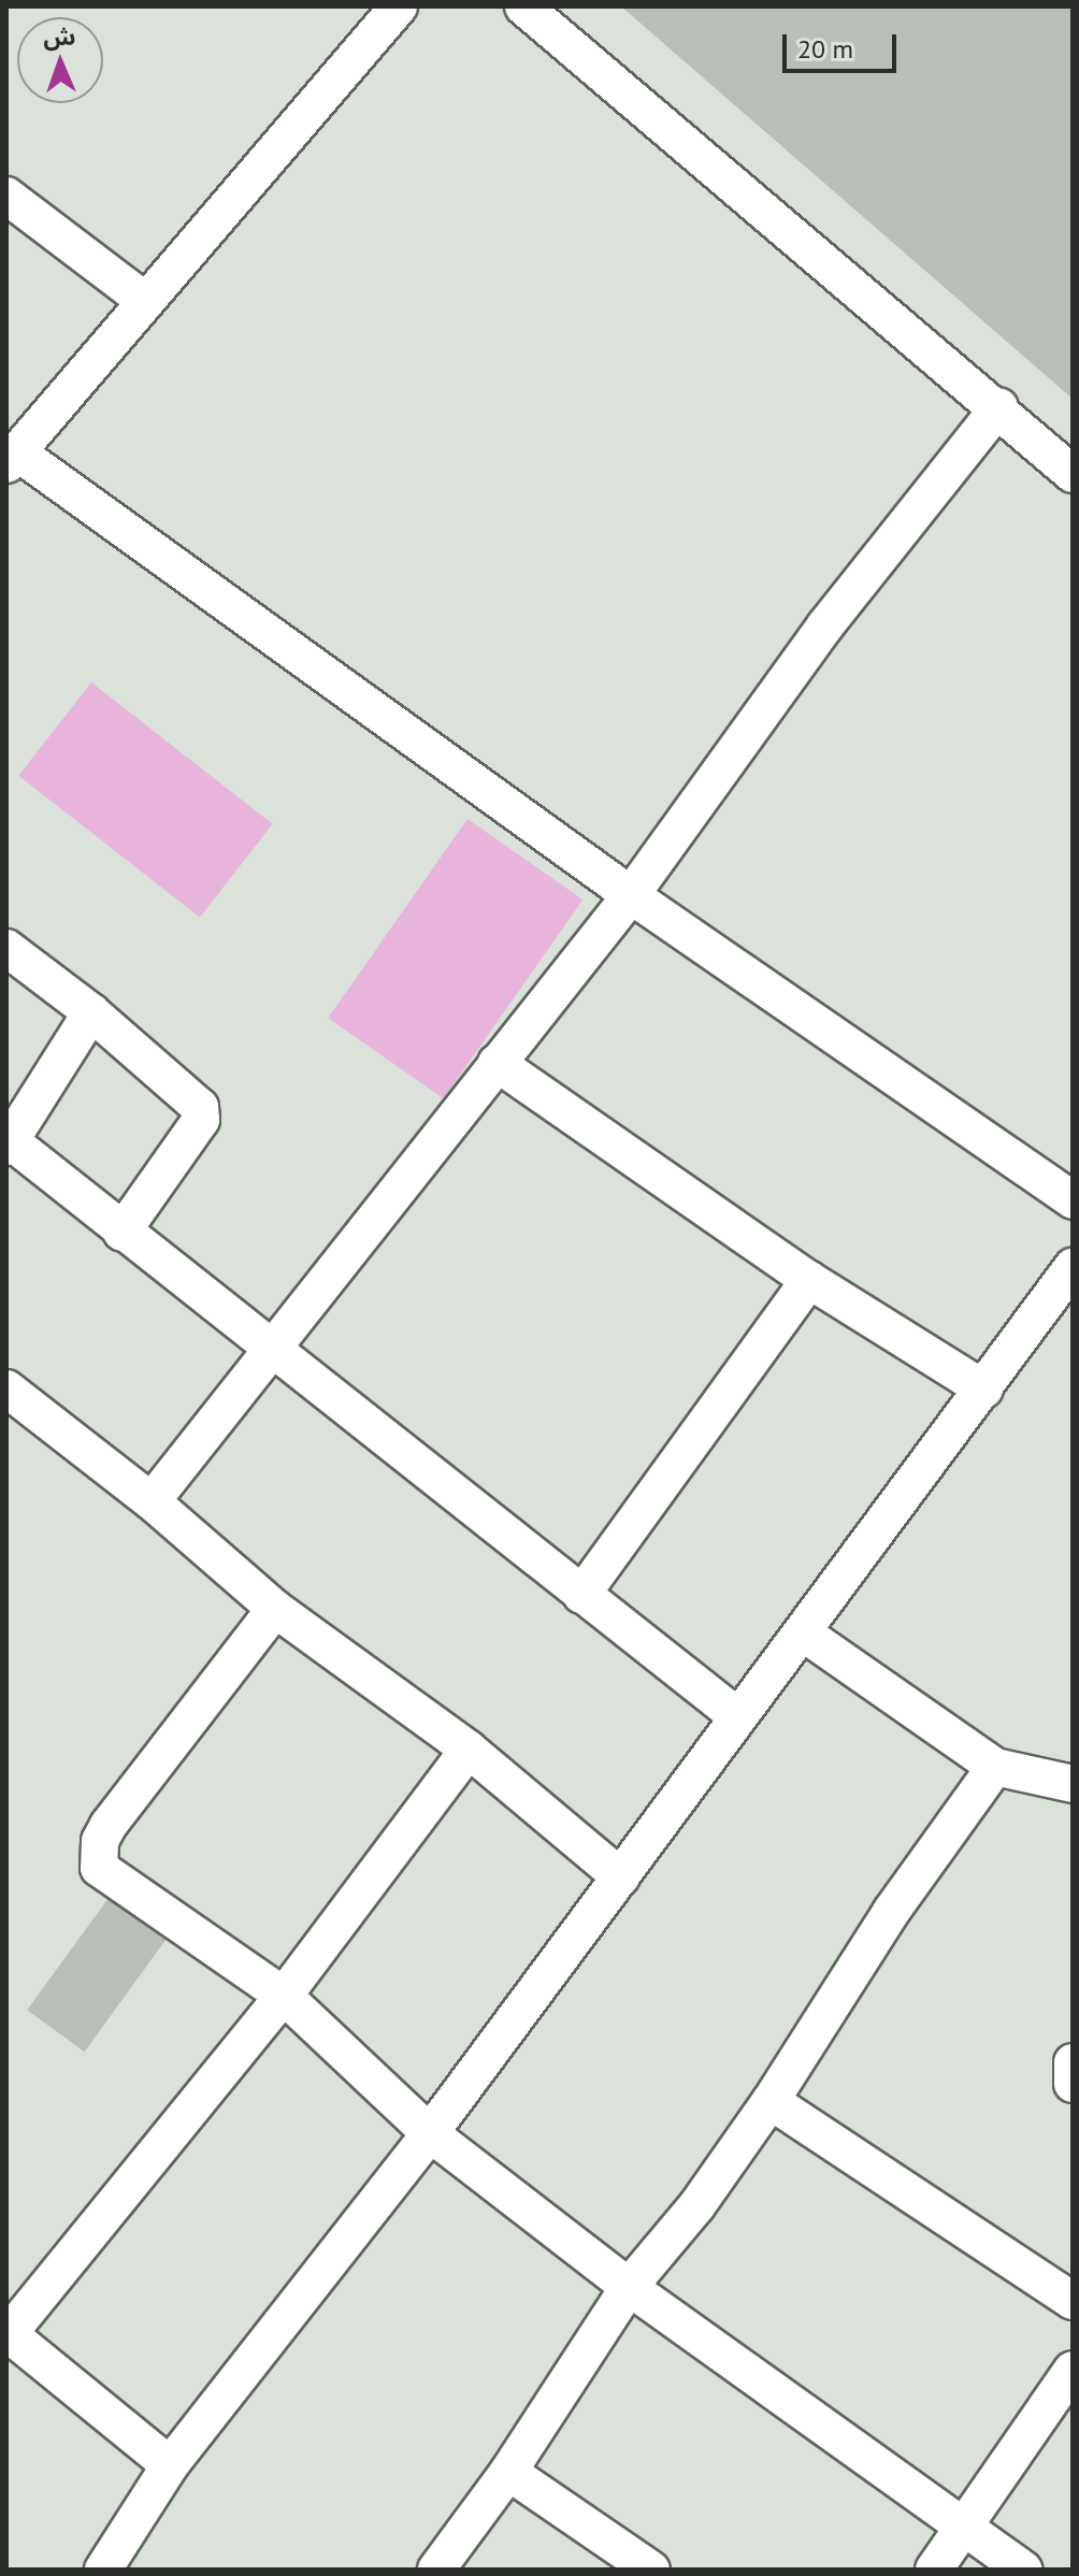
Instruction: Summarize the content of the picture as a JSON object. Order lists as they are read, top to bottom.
{
  "scale_bar": "20 m",
  "north": "top"
}
